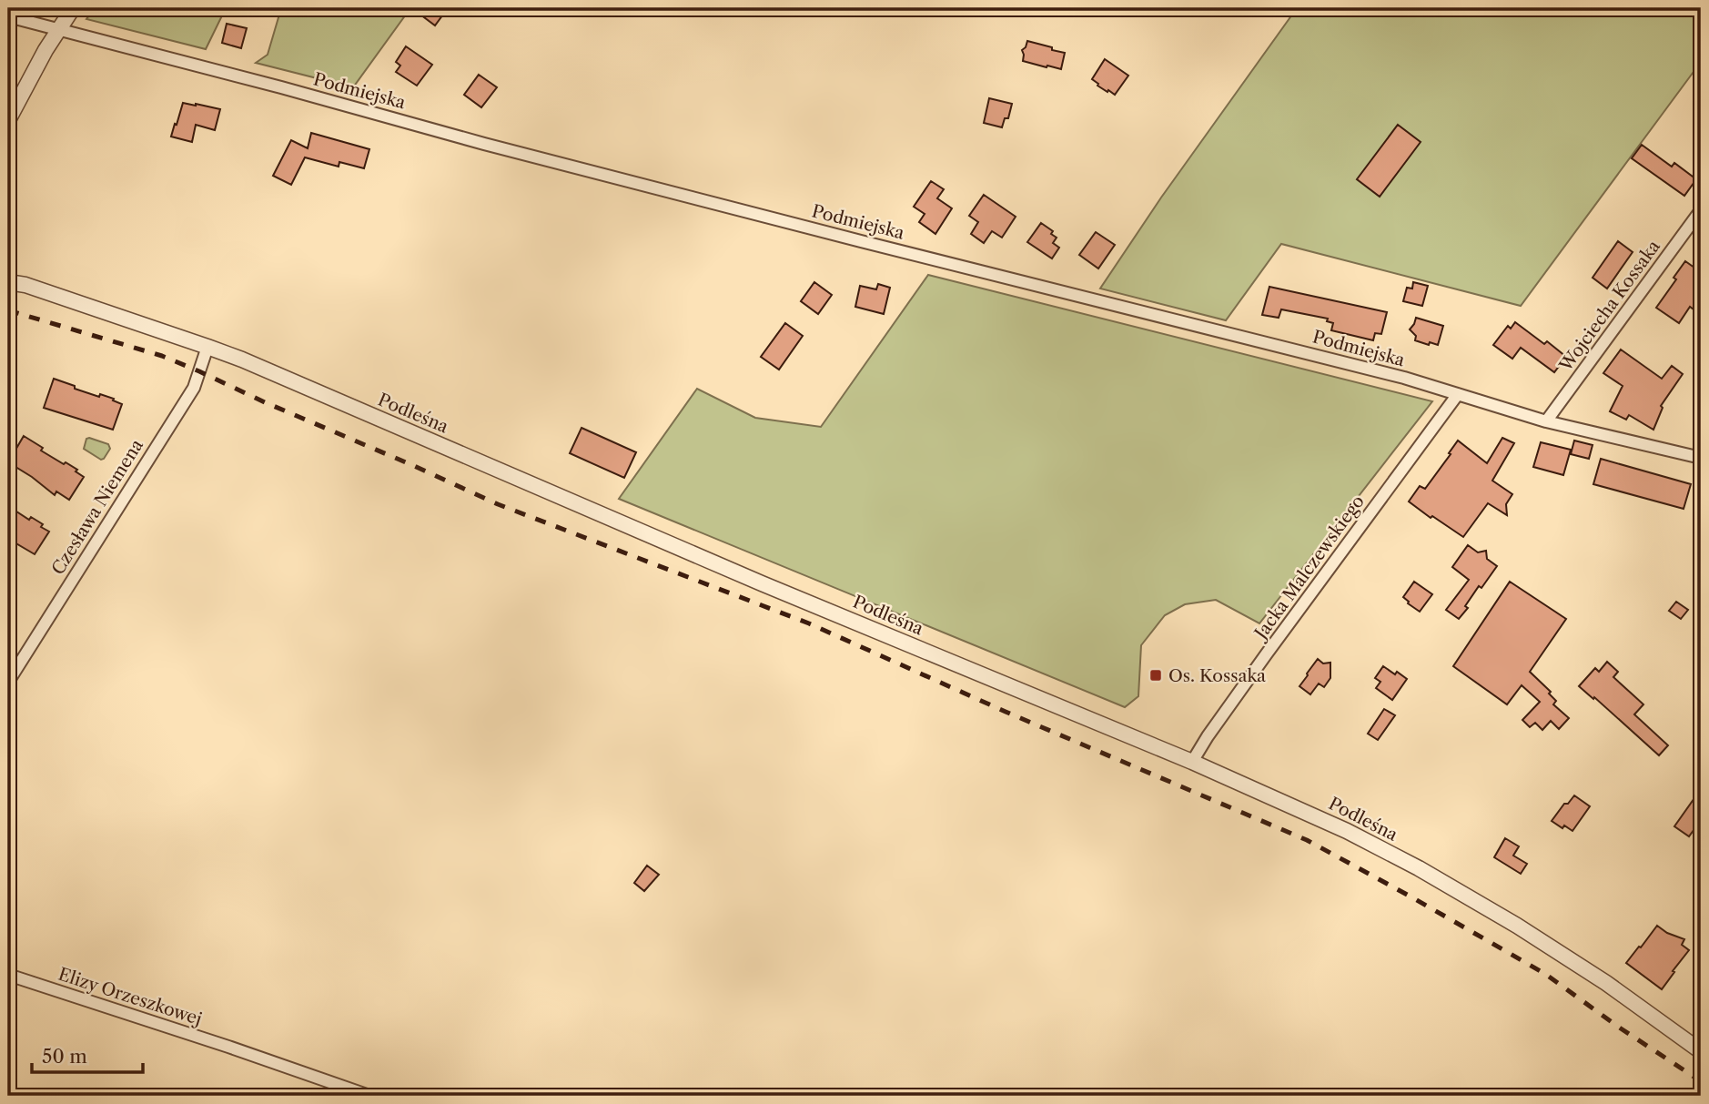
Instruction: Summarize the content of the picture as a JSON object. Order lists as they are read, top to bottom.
{
  "streets": {
    "street": [
      "Podmiejska",
      "Wojciecha Kossaka",
      "Podleśna",
      "Czesława Niemena",
      "Jacka Malczewskiego",
      "Elizy Orzeszkowej"
    ]
  },
  "crossings": [
    ["Podmiejska", "Wojciecha Kossaka"],
    ["Podmiejska", "Jacka Malczewskiego"],
    ["Podleśna", "Czesława Niemena"],
    ["Podleśna", "Jacka Malczewskiego"]
  ],
  "places": {
    "transit": ["Os. Kossaka"]
  },
  "scale_bar": "50 m"
}
